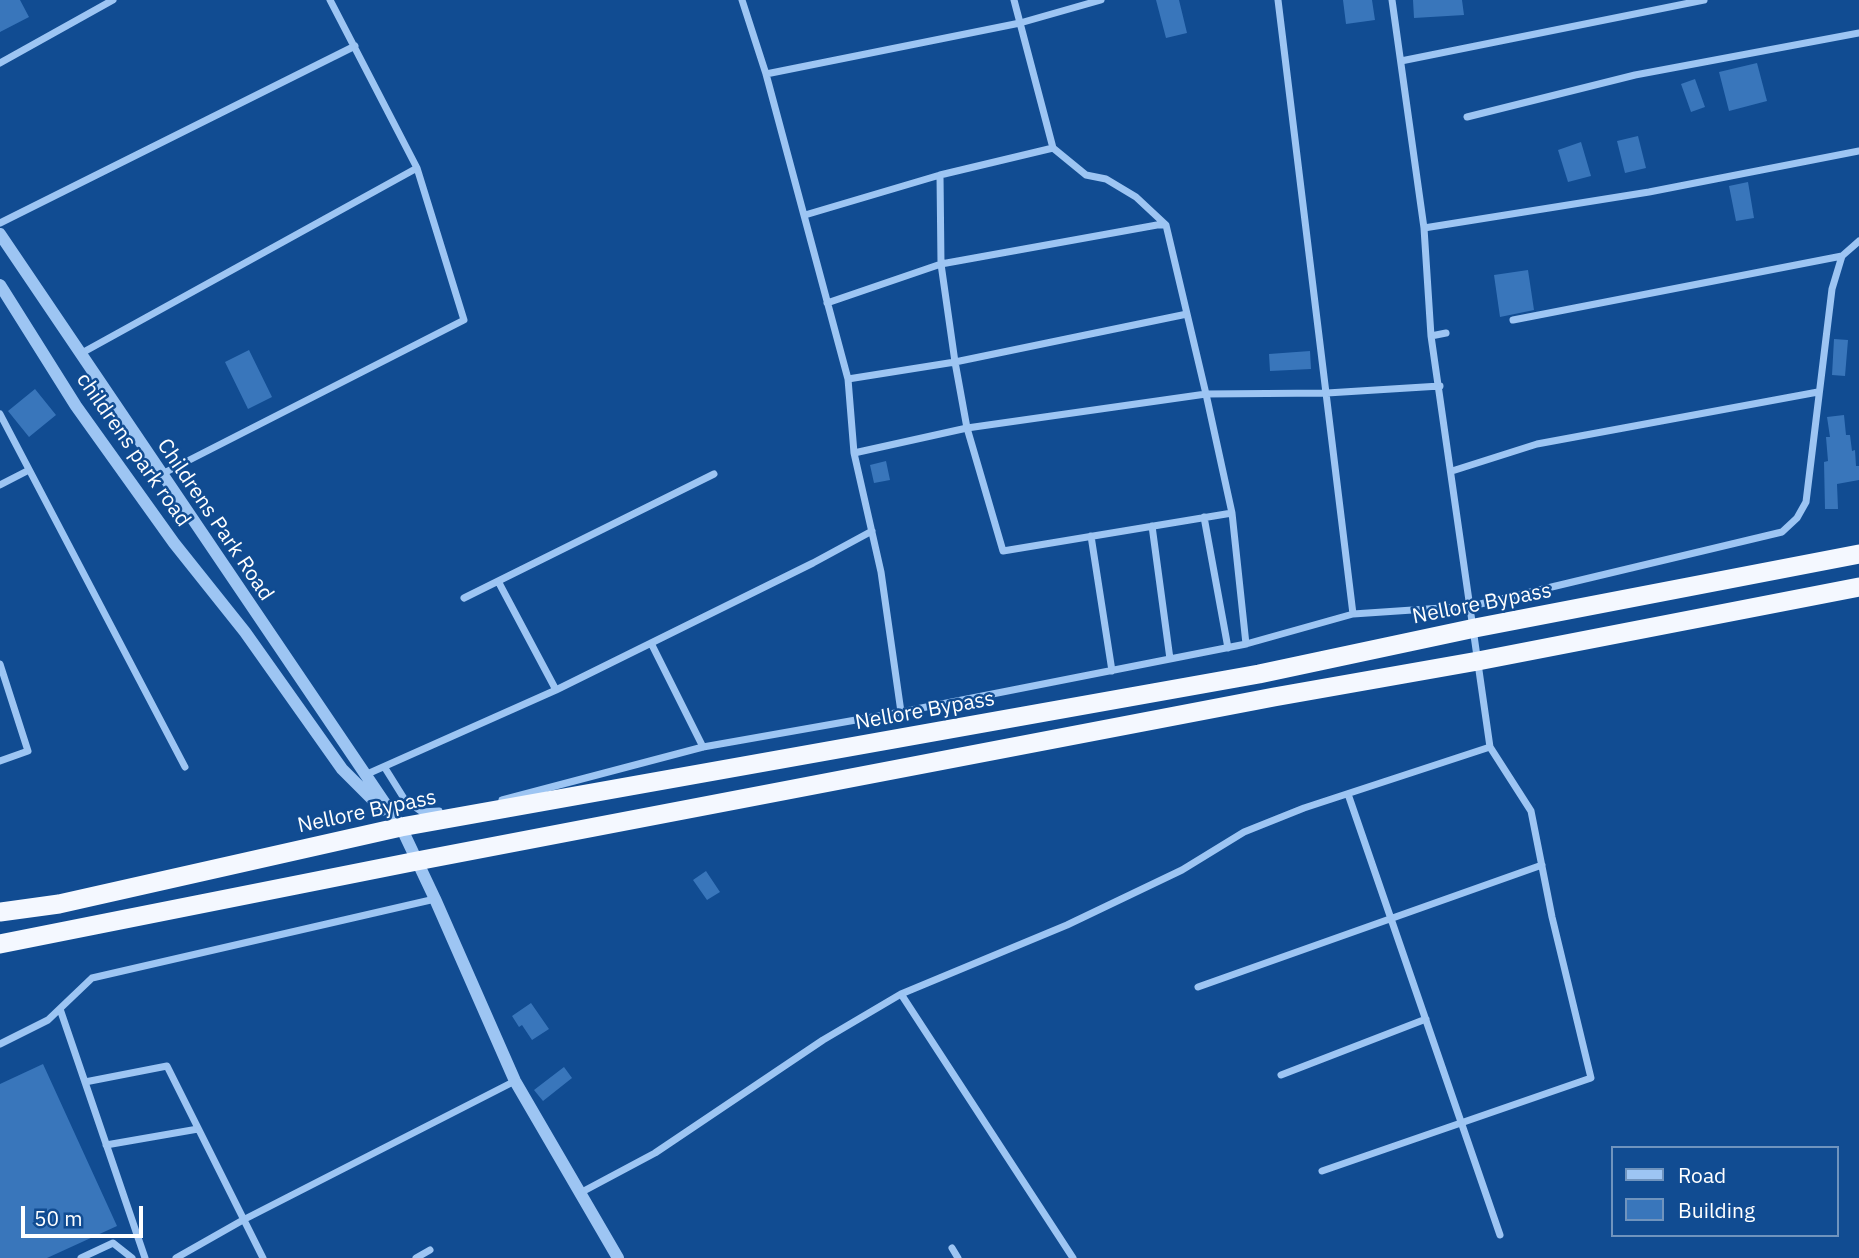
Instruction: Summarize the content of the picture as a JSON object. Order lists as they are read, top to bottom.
{
  "streets": {
    "highway": ["Nellore Bypass"],
    "street": ["childrens park road", "Childrens Park Road"]
  },
  "crossings": [
    ["childrens park road", "Childrens Park Road"],
    ["childrens park road", "Nellore Bypass"],
    ["Childrens Park Road", "Nellore Bypass"]
  ],
  "legend": ["Road", "Building"],
  "scale_bar": "50 m"
}
